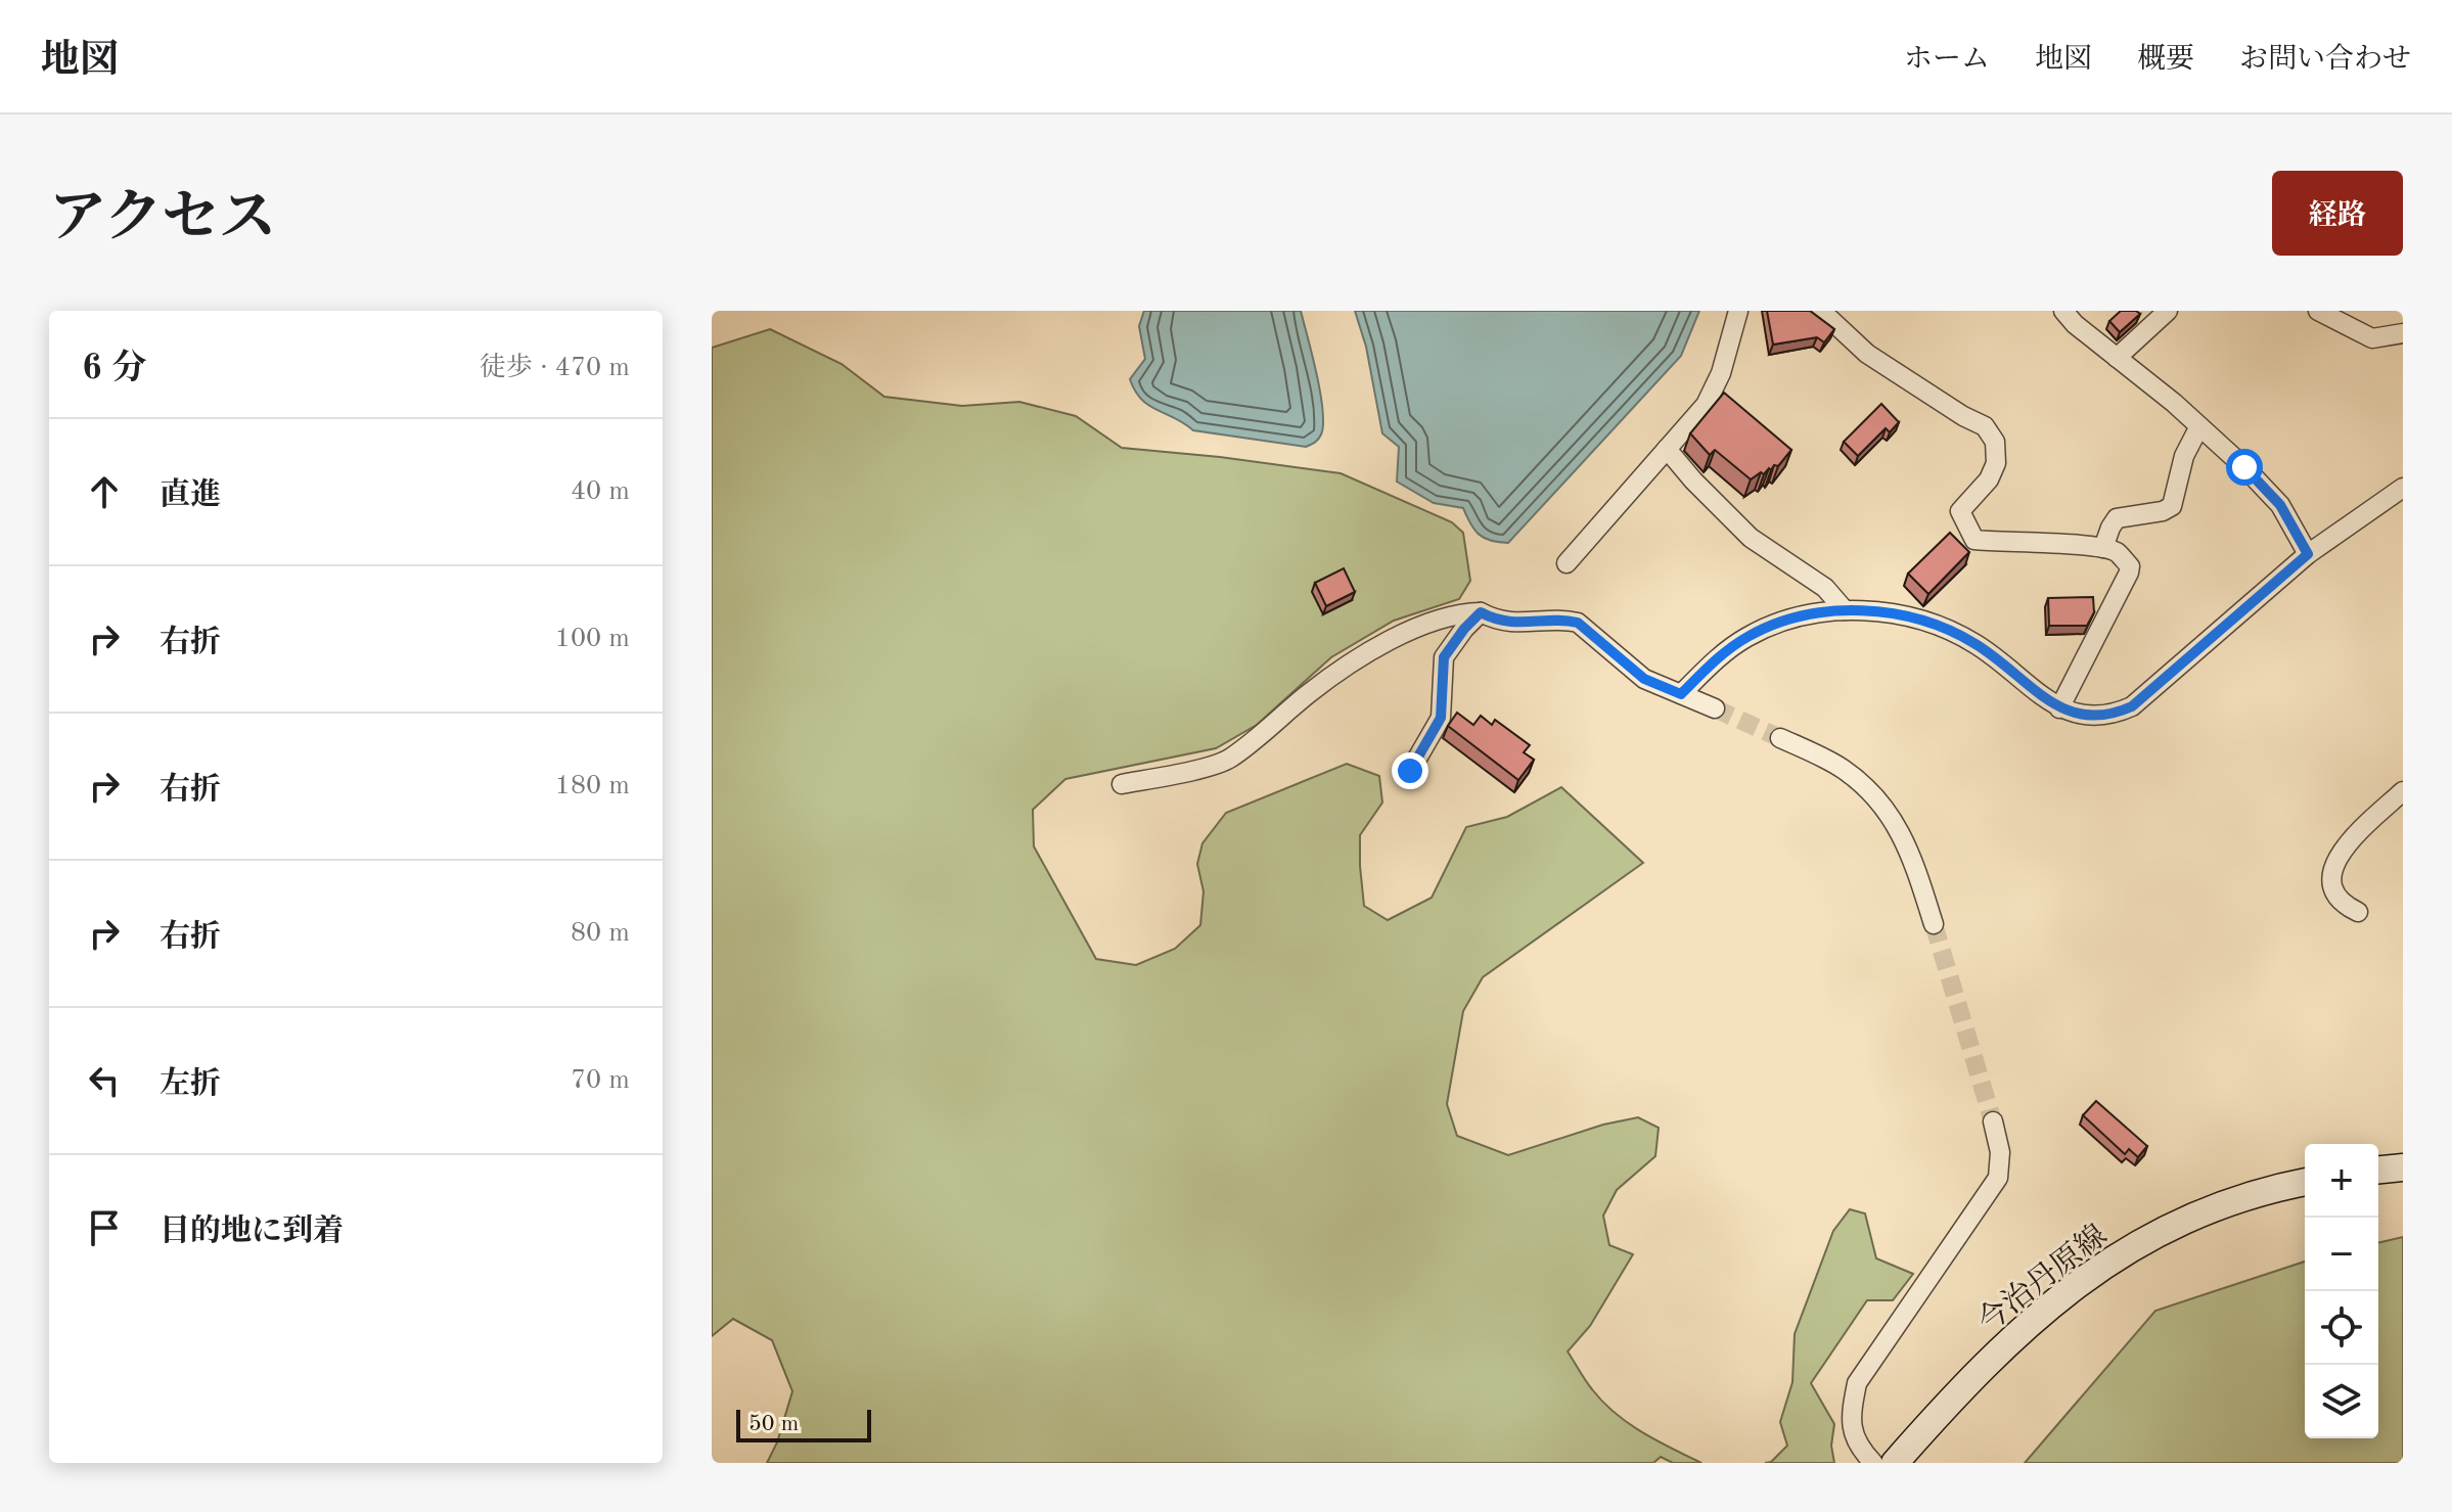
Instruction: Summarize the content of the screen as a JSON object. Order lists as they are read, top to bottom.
{
  "streets": {
    "main road": ["今治丹原線"]
  },
  "scale_bar": "50 m",
  "page": {
    "header": "地図",
    "nav": [
      "ホーム",
      "地図",
      "概要",
      "お問い合わせ"
    ],
    "title": "アクセス",
    "buttons": "経路",
    "heading": ["6 分", "徒歩 · 470 m"],
    "list": [
      ["直進", "40 m"],
      ["右折", "100 m"],
      ["右折", "180 m"],
      ["右折", "80 m"],
      ["左折", "70 m"],
      "目的地に到着"
    ],
    "map_buttons": ["+", "−"],
    "scale": "50 m"
  }
}
